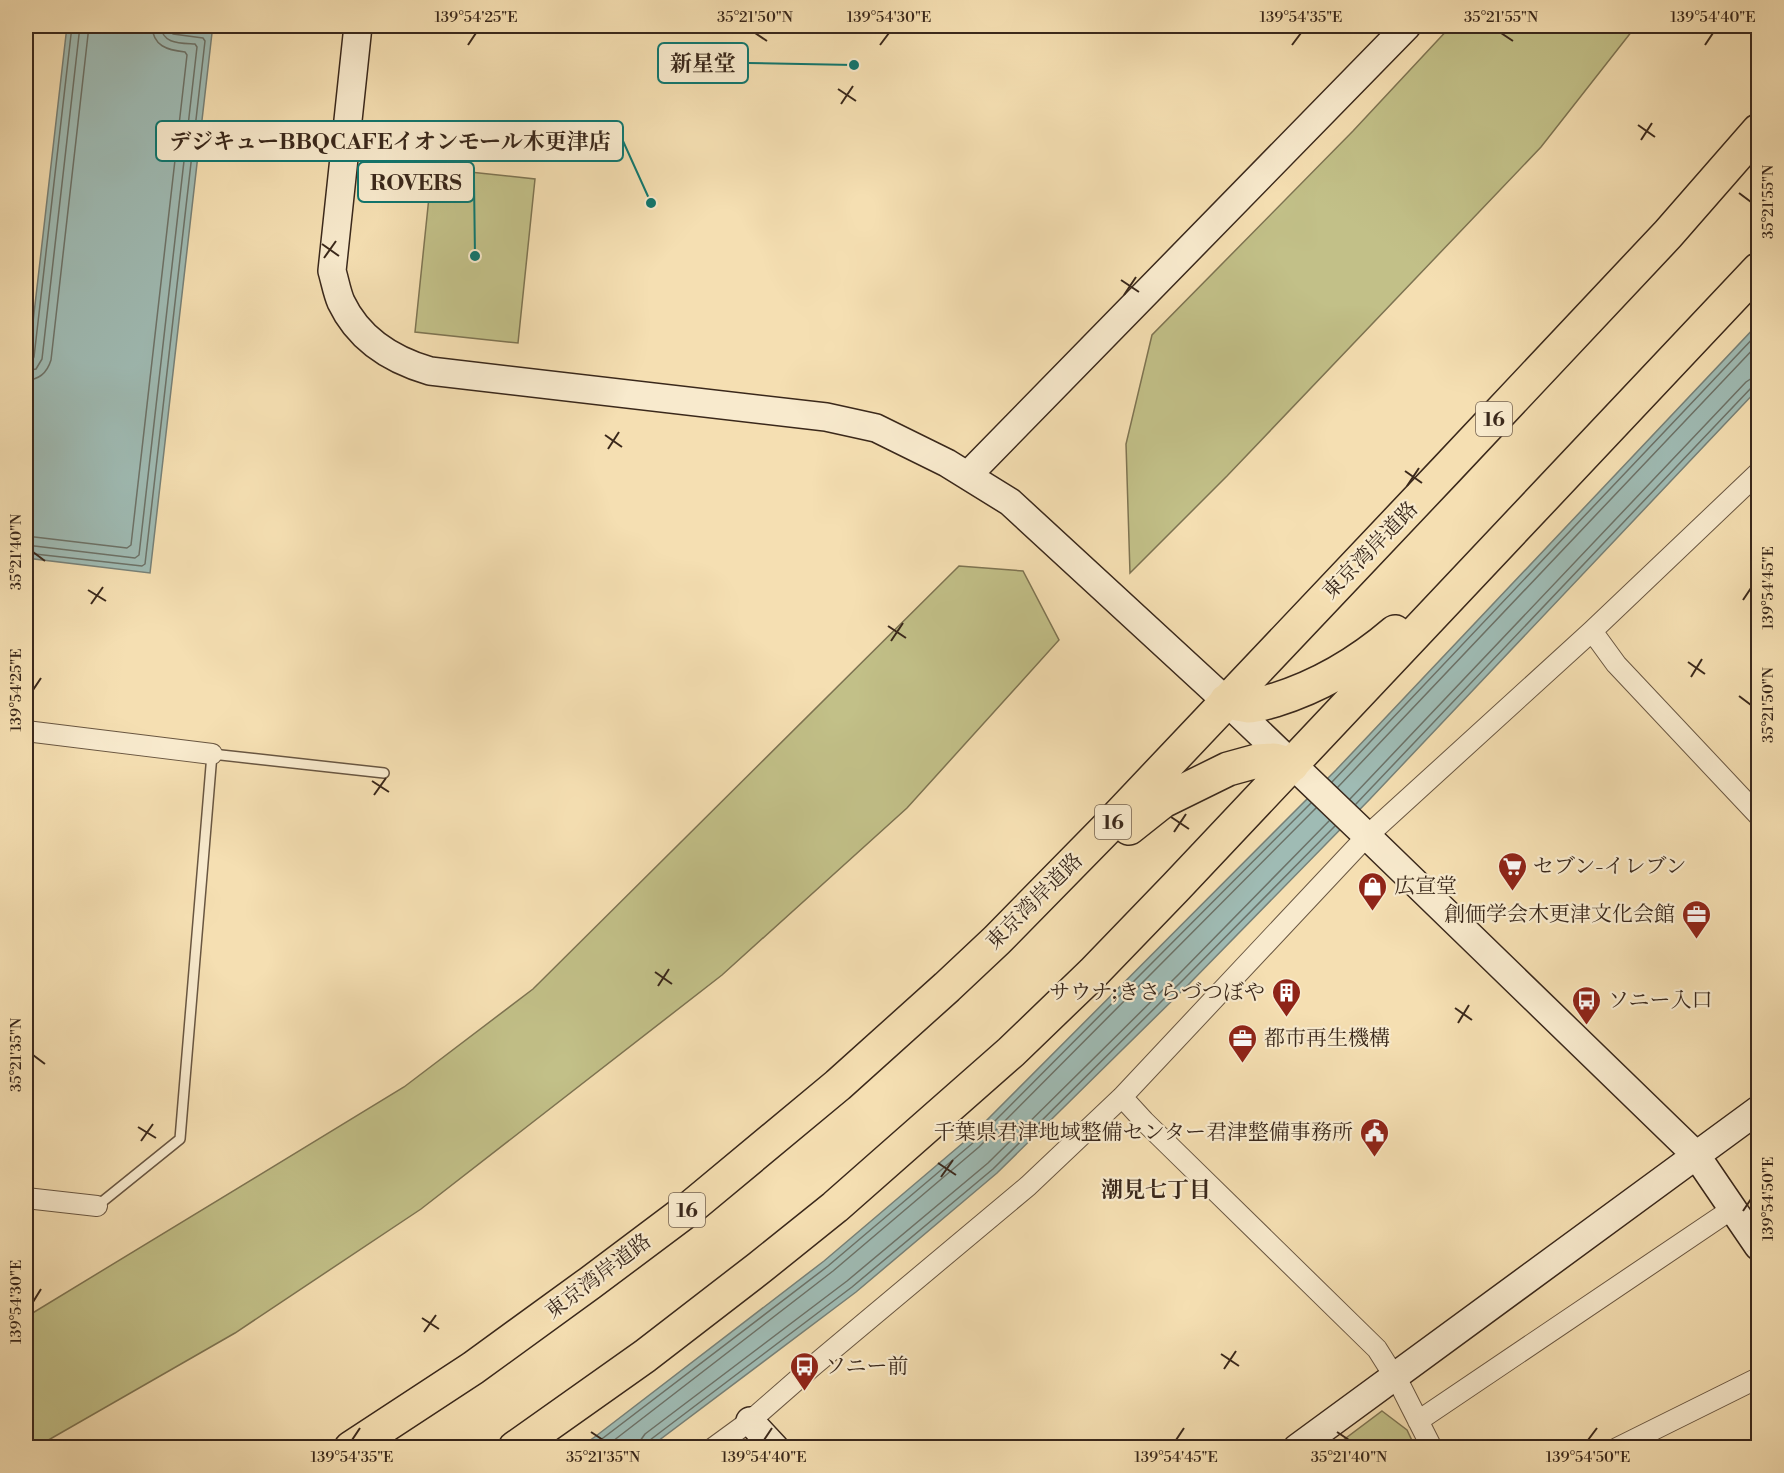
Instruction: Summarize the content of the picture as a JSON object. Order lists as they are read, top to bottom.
{
  "streets": {
    "highway": ["16", "東京湾岸道路"]
  },
  "districts": ["潮見七丁目"],
  "places": {
    "other": ["新星堂", "デジキューBBQCAFEイオンモール木更津店", "ROVERS"],
    "supermarket": ["セブン-イレブン"],
    "shop": ["広宣堂"],
    "office": ["創価学会木更津文化会館", "都市再生機構"],
    "building": ["サウナ;きさらづつぼや"],
    "bus stop": ["ソニー入口", "ソニー前"],
    "public building": ["千葉県君津地域整備センター君津整備事務所"]
  },
  "coordinates": [
    "139°54'25\"E",
    "35°21'50\"N",
    "139°54'30\"E",
    "139°54'35\"E",
    "35°21'55\"N",
    "139°54'40\"E",
    "35°21'40\"N",
    "139°54'45\"E",
    "35°21'35\"N",
    "139°54'50\"E"
  ]
}
